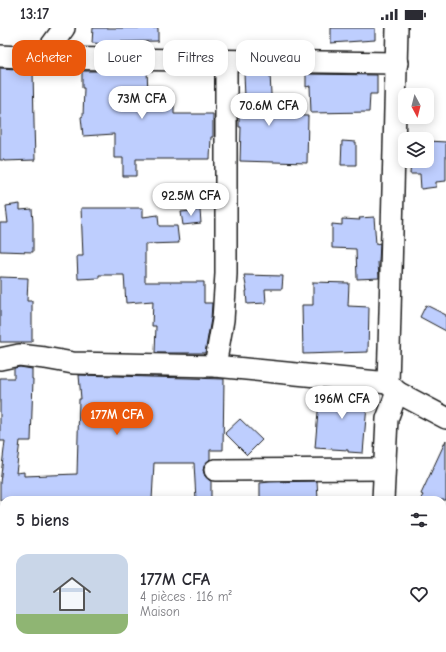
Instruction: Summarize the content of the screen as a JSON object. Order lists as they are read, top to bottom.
{
  "north": "bottom",
  "page": {
    "status": "13:17",
    "chip": [
      "Acheter",
      "Louer",
      "Filtres",
      "Nouveau"
    ],
    "price": [
      "73M CFA",
      "70.6M CFA",
      "92.5M CFA",
      "196M CFA",
      "177M CFA"
    ],
    "heading": "5 biens",
    "list": [
      {
        "name": "177M CFA",
        "note": "4 pièces · 116 m² · Maison"
      }
    ]
  }
}
